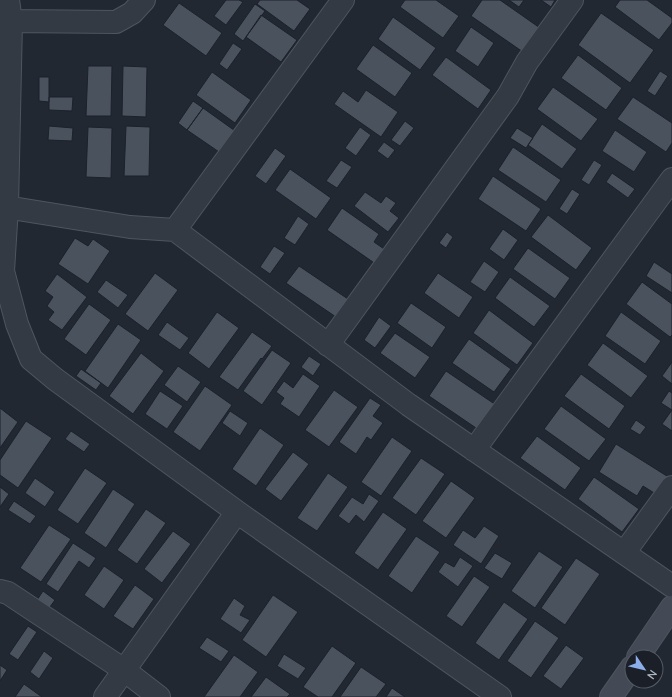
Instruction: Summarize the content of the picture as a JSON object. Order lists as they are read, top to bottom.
{
  "north": "bottom right"
}
